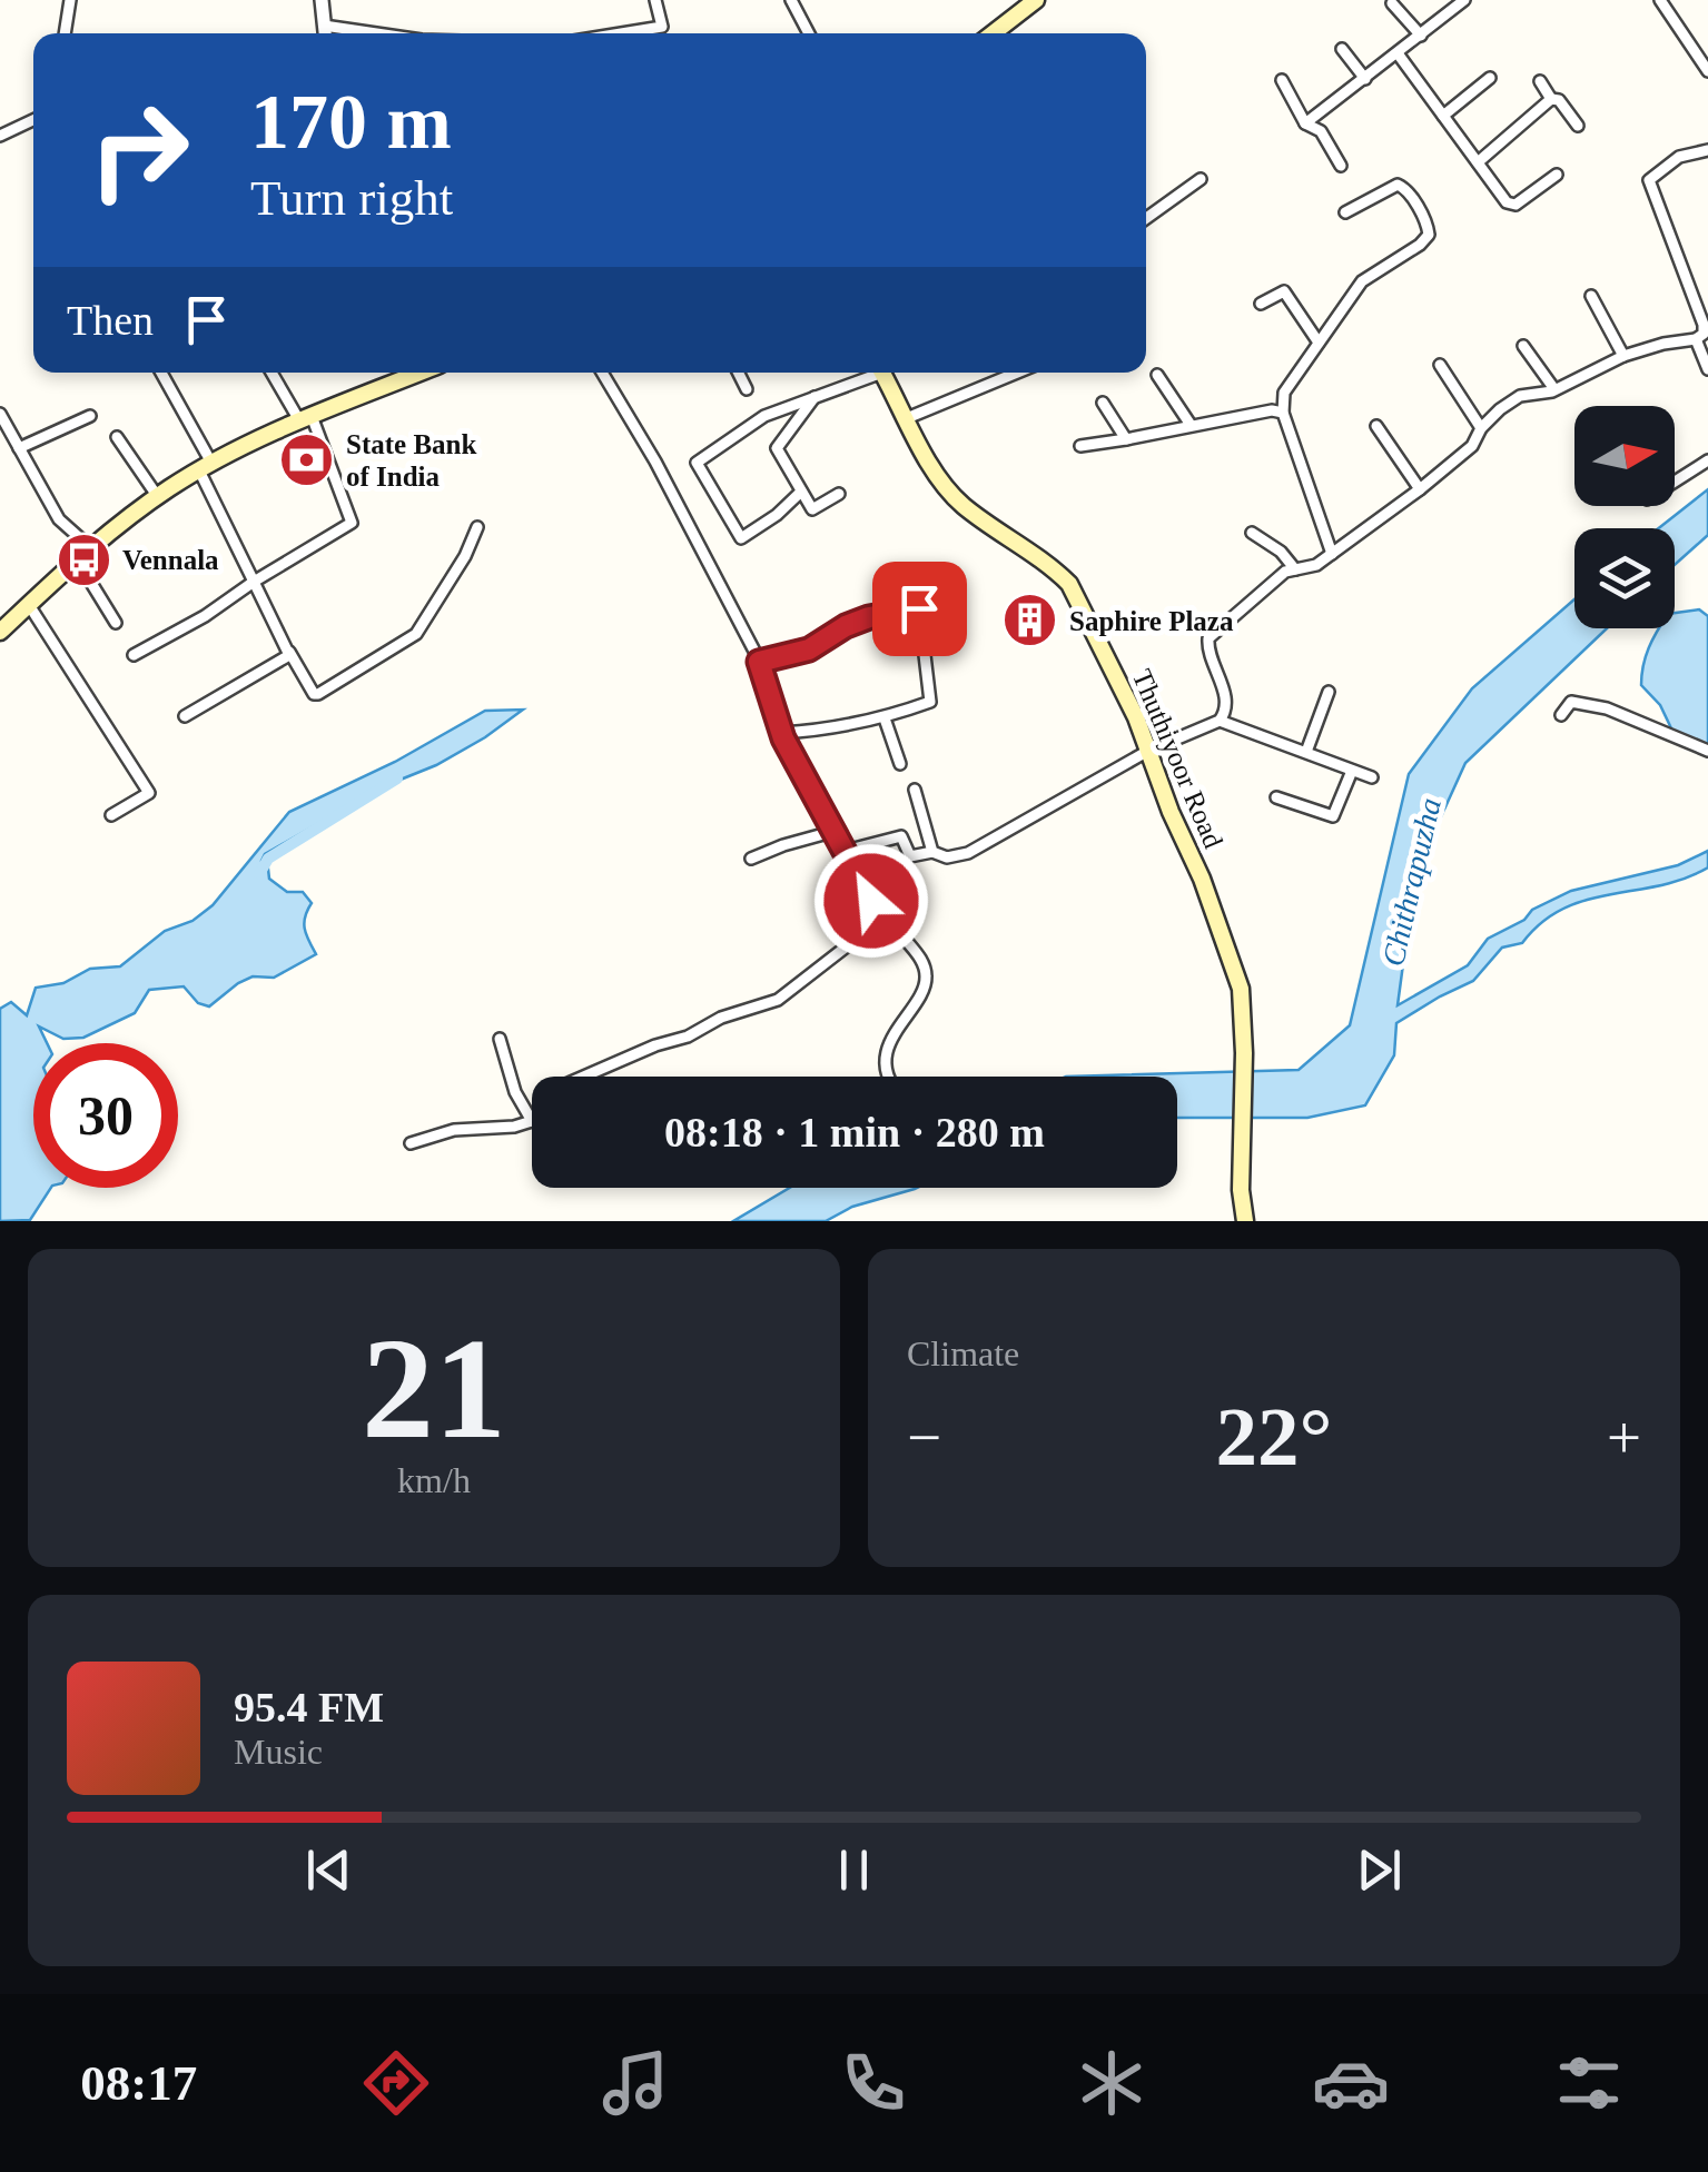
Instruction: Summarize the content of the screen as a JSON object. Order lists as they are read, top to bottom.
{
  "streets": {
    "main road": ["Thuthiyoor Road"]
  },
  "water": ["Chithrapuzha"],
  "places": {
    "bank": ["State Bank of India"],
    "bus stop": ["Vennala"],
    "building": ["Saphire Plaza"]
  },
  "north": "right",
  "page": {
    "turn": ["170 m", "Turn right"],
    "then": "Then",
    "limit": "30",
    "trip": "08:18 · 1 min · 280 m",
    "tile": [
      ["21", "km/h"],
      "Climate"
    ],
    "heat": ["−", "22°", "+"],
    "song": ["95.4 FM", "Music"],
    "tabs": "08:17"
  }
}
